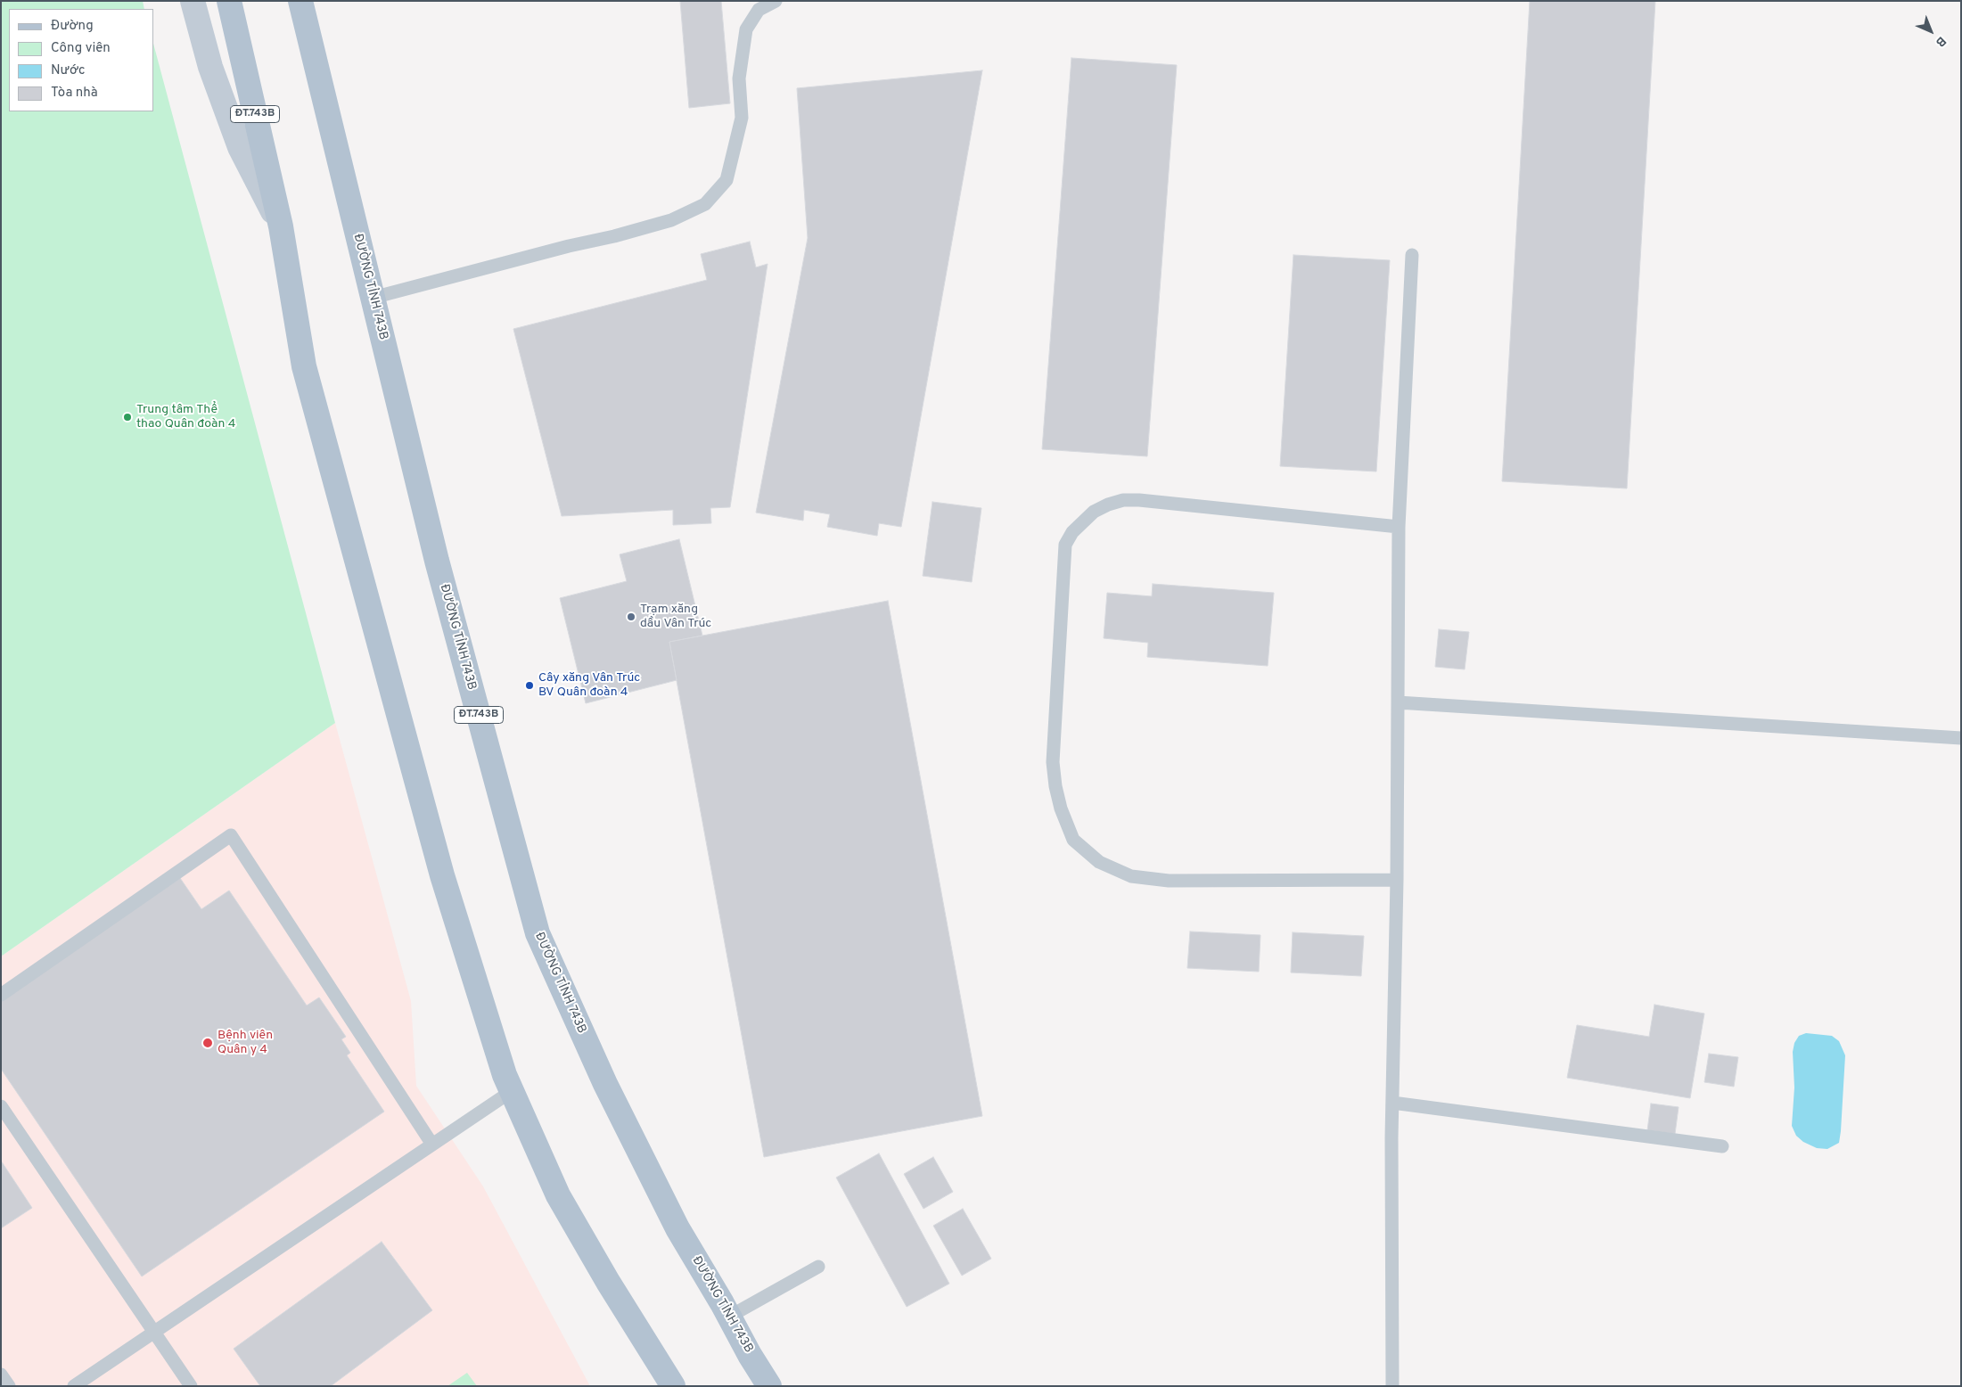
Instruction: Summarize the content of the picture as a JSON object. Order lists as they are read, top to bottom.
{
  "streets": {
    "main road": ["ĐT.743B", "ĐƯỜNG TỈNH 743B"]
  },
  "places": [
    "Trung tâm Thể thao Quân đoàn 4",
    "Trạm xăng dầu Vân Trúc",
    "Cây xăng Vân Trúc BV Quân đoàn 4",
    "Bệnh viên Quân y 4"
  ],
  "legend": [
    "Đường",
    "Công viên",
    "Nước",
    "Tòa nhà"
  ],
  "north": "bottom right"
}
